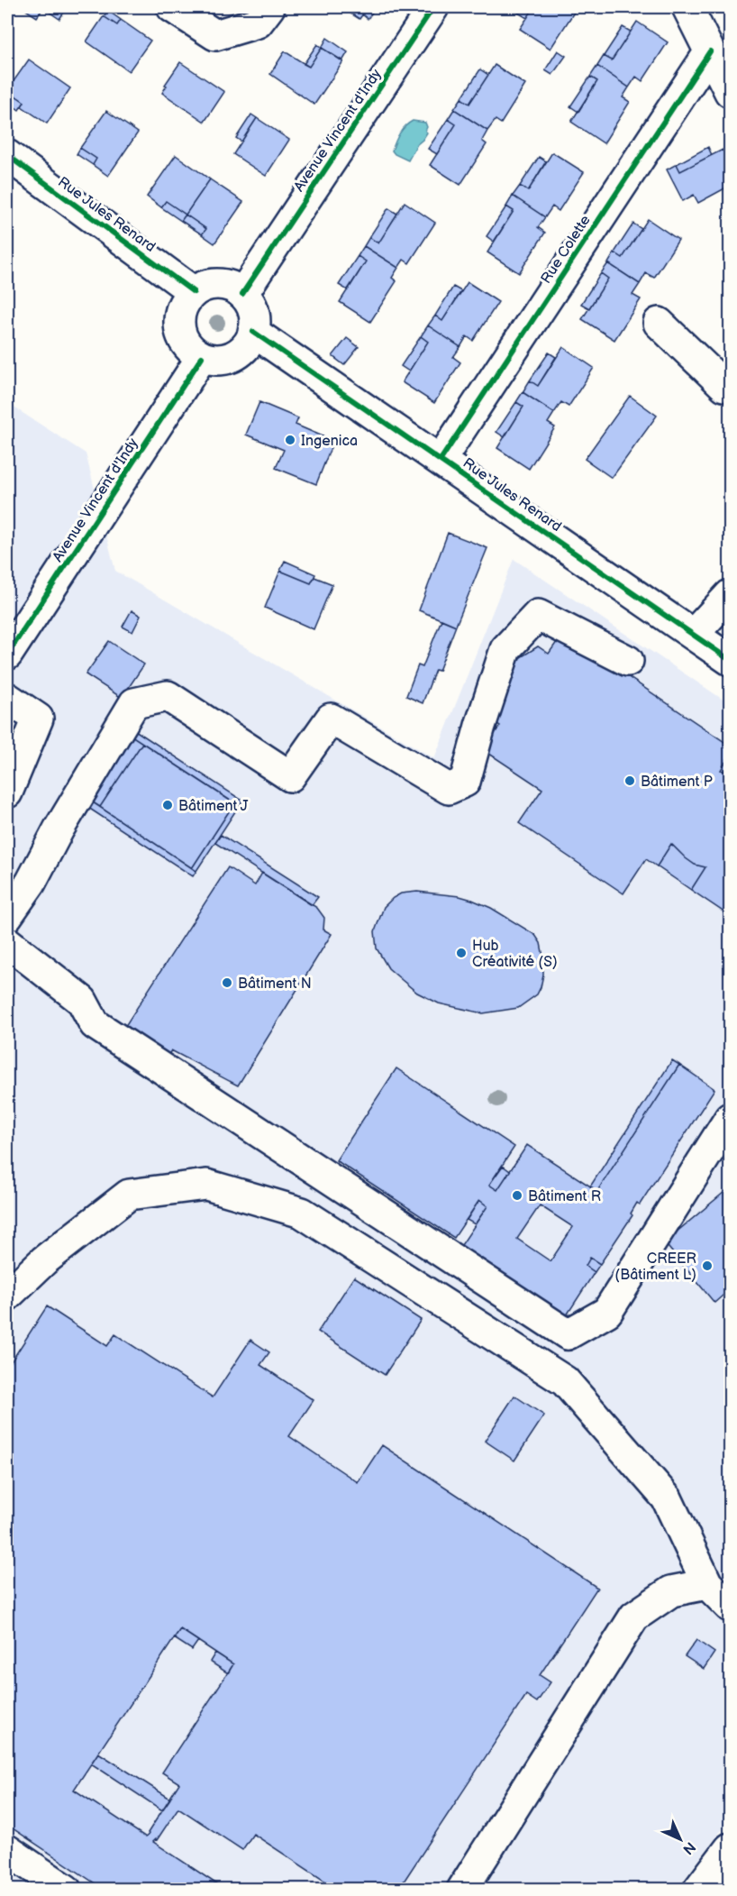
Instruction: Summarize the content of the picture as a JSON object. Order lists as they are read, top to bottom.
{
  "streets": {
    "street": ["Avenue Vincent d'Indy", "Rue Jules Renard", "Rue Colette"]
  },
  "crossings": [
    ["Avenue Vincent d'Indy", "Rue Jules Renard"],
    ["Rue Jules Renard", "Rue Colette"]
  ],
  "places": [
    "Ingenica",
    "Bâtiment P",
    "Bâtiment J",
    "Hub Créativité (S)",
    "Bâtiment N",
    "Bâtiment R",
    "CREER (Bâtiment L)"
  ],
  "north": "bottom right"
}
